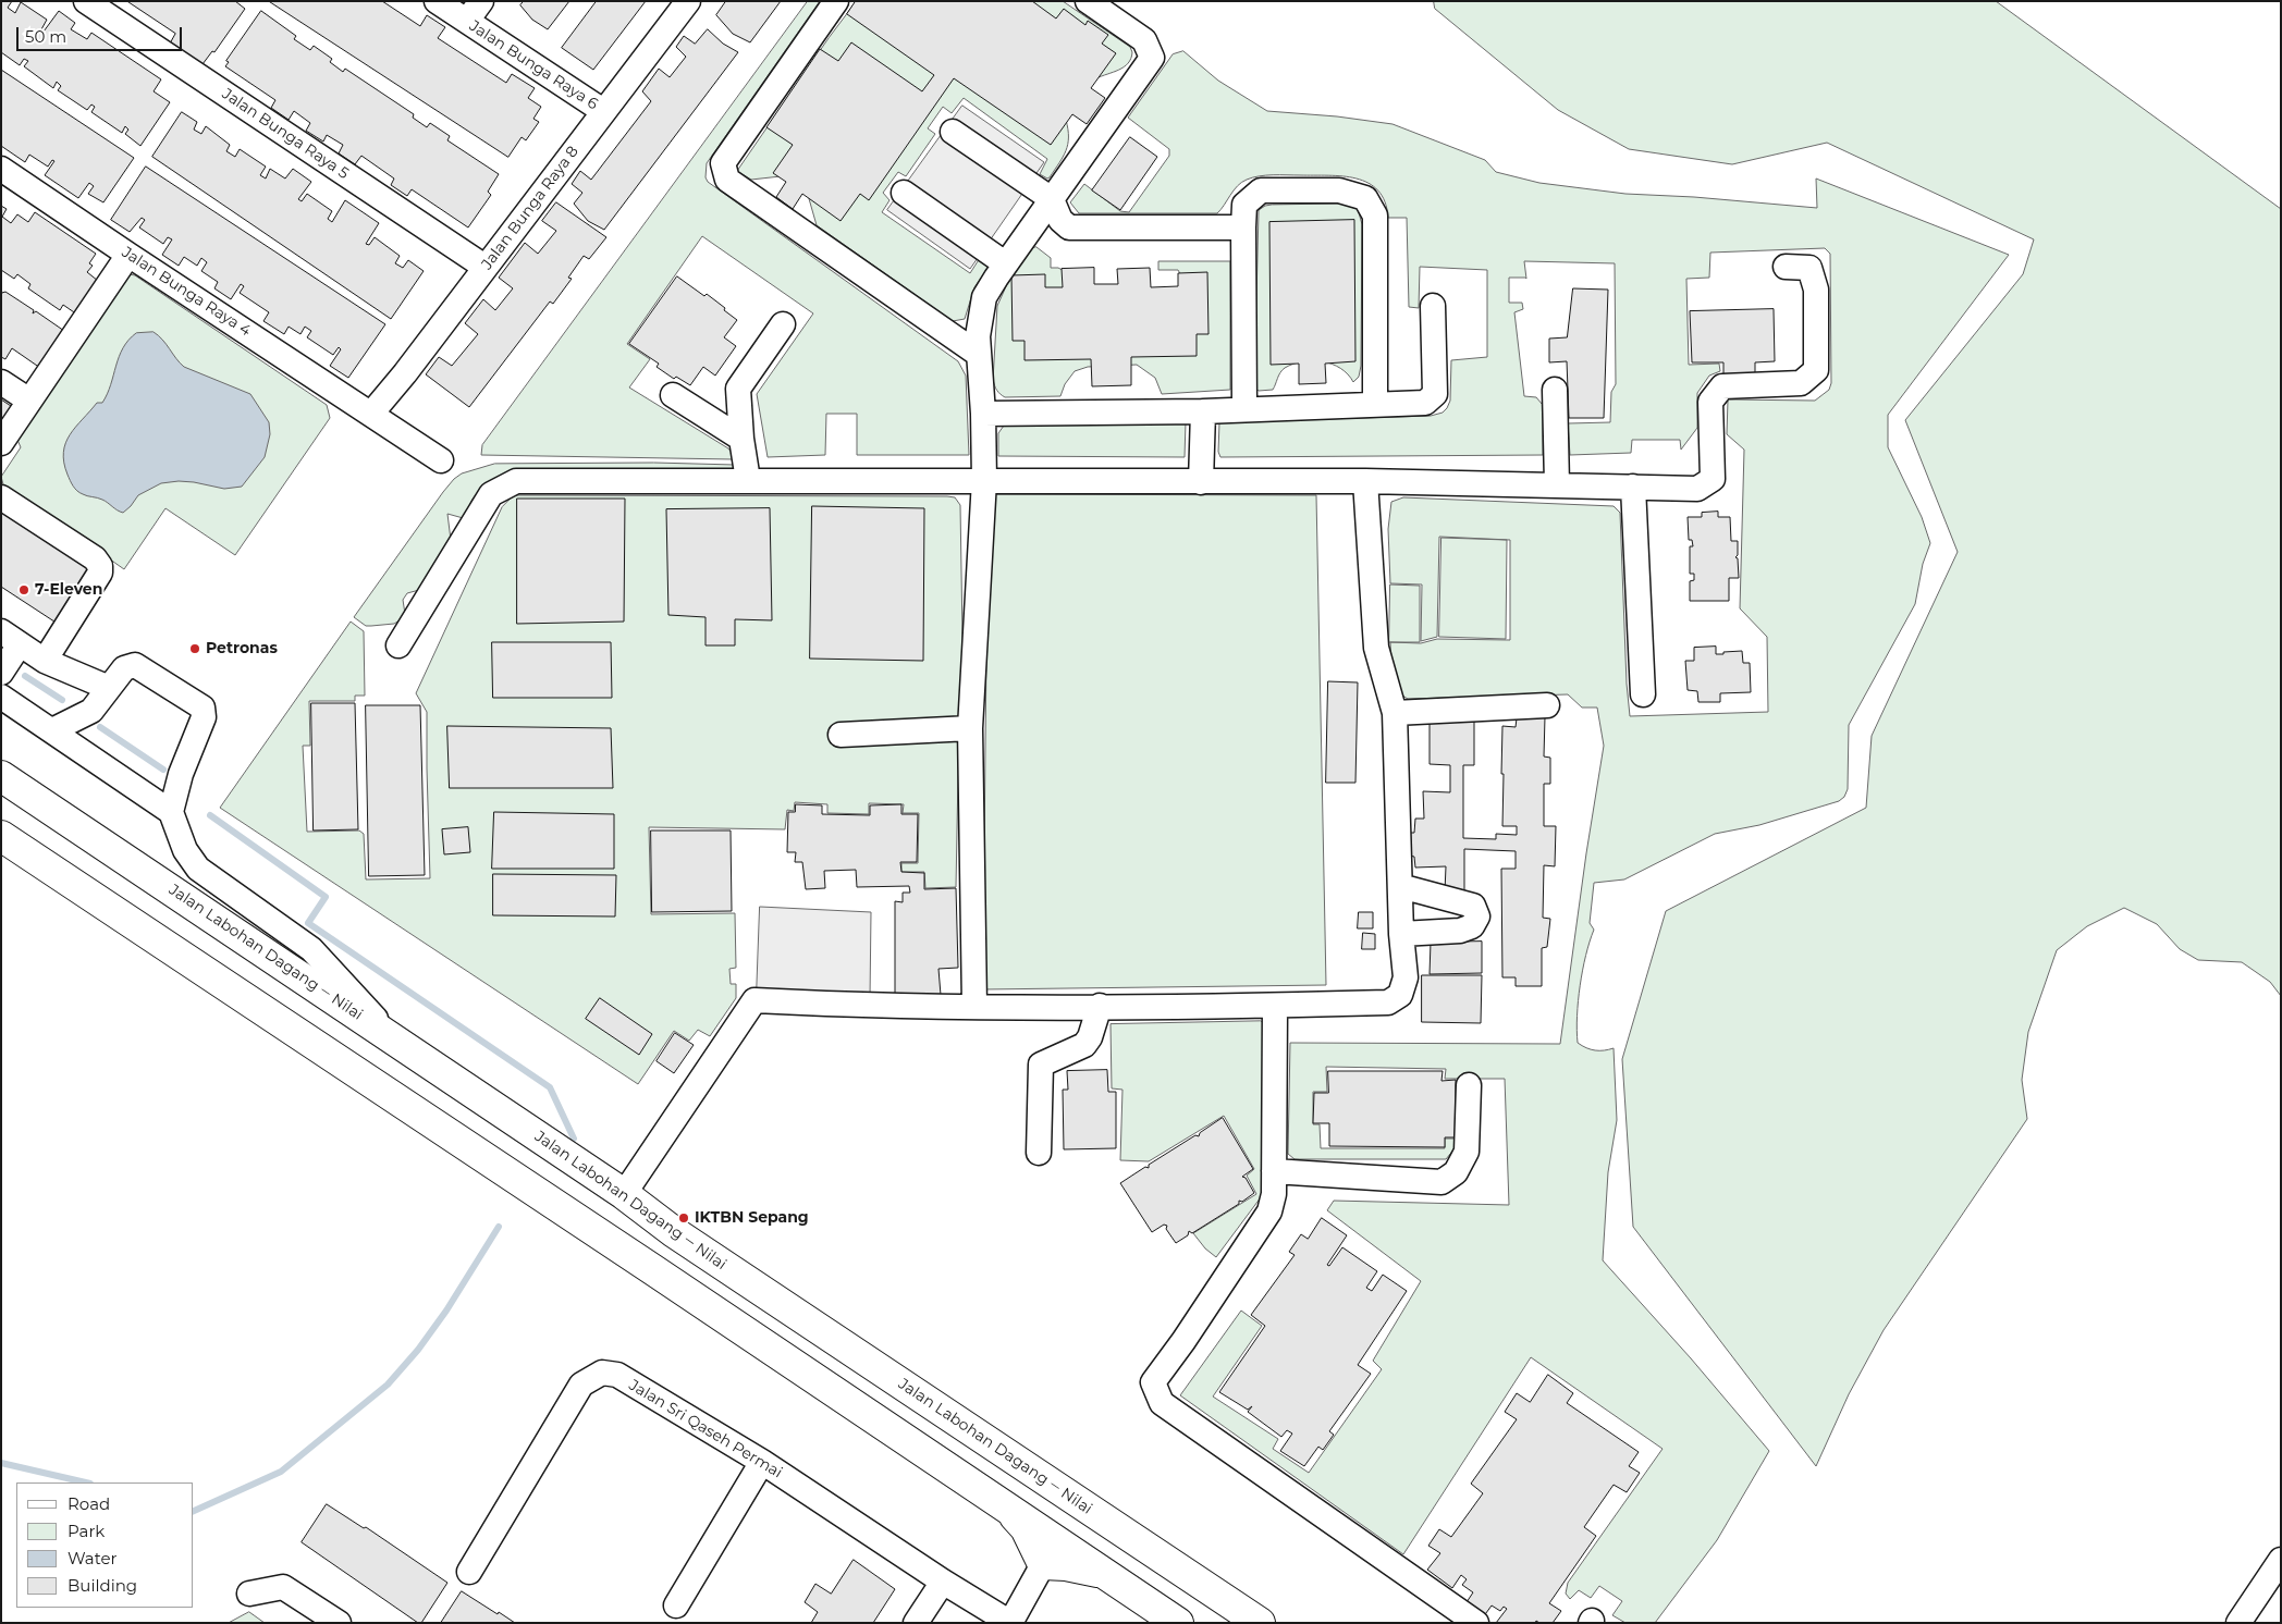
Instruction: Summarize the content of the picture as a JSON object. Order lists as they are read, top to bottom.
{
  "streets": {
    "main road": ["Jalan Labohan Dagang ‒ Nilai"],
    "street": [
      "Jalan Bunga Raya 6",
      "Jalan Bunga Raya 5",
      "Jalan Bunga Raya 8",
      "Jalan Bunga Raya 4",
      "Jalan Sri Qaseh Permai"
    ]
  },
  "crossings": [
    ["Jalan Bunga Raya 6", "Jalan Bunga Raya 8"],
    ["Jalan Bunga Raya 5", "Jalan Bunga Raya 8"],
    ["Jalan Bunga Raya 8", "Jalan Bunga Raya 4"]
  ],
  "places": ["7-Eleven", "Petronas", "IKTBN Sepang"],
  "legend": [
    "Road",
    "Park",
    "Water",
    "Building"
  ],
  "scale_bar": "50 m"
}
